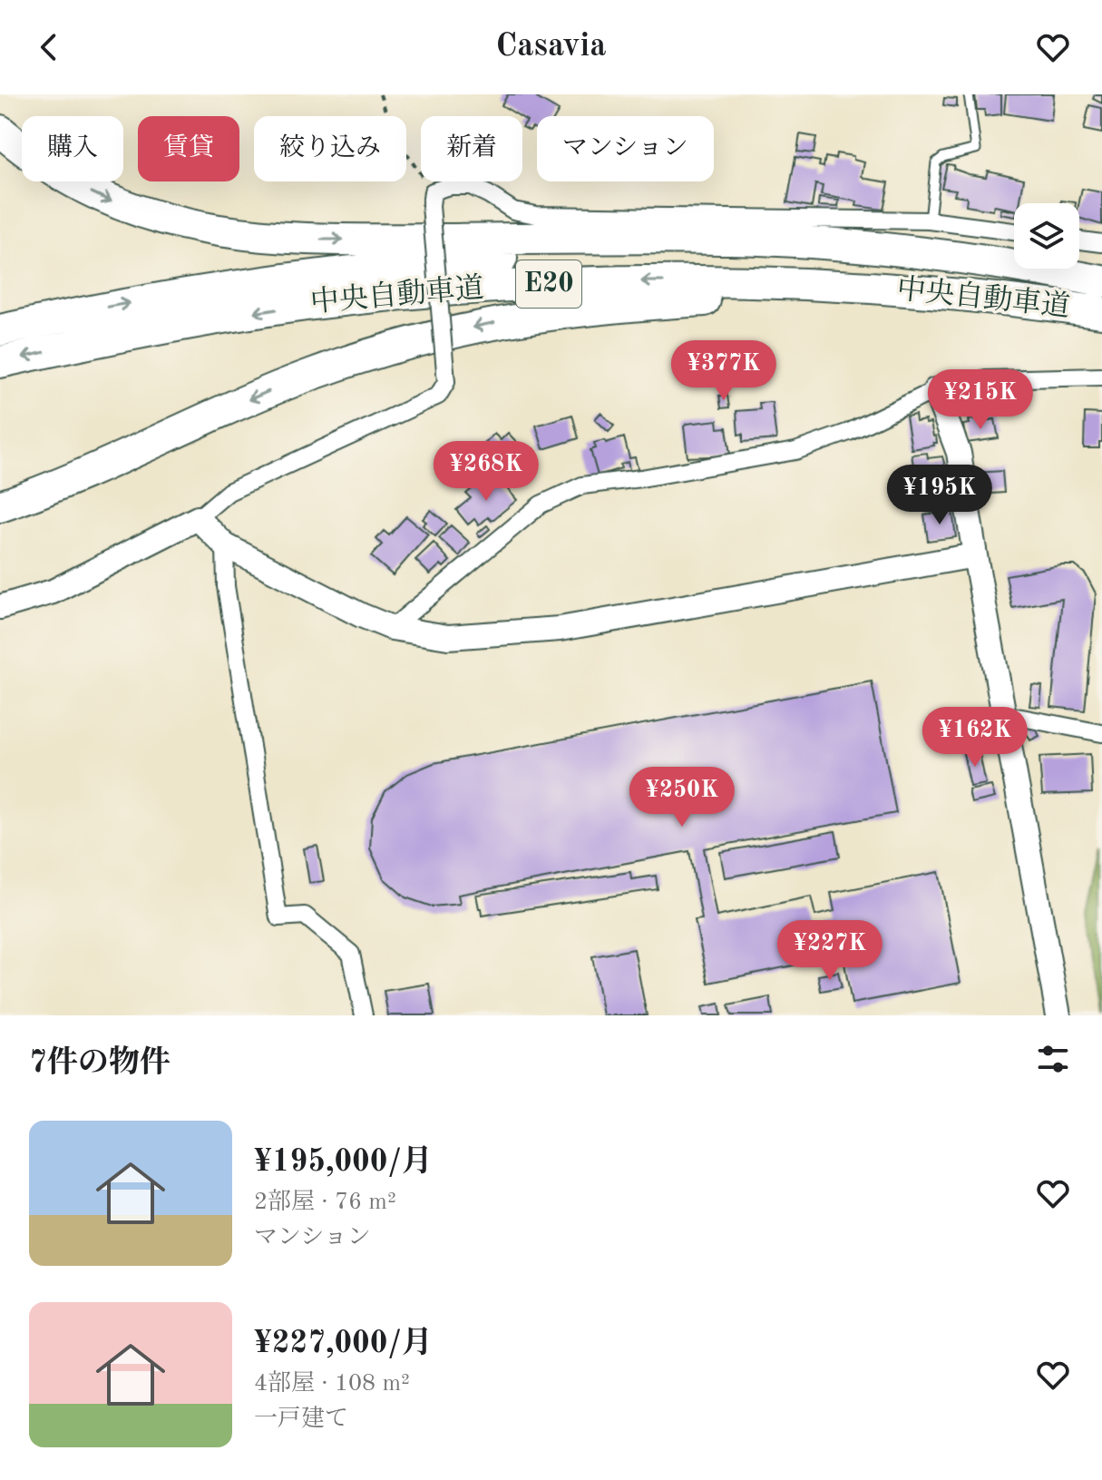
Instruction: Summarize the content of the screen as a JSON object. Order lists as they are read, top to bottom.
{
  "streets": {
    "highway": ["E20", "中央自動車道"]
  },
  "page": {
    "header": "Casavia",
    "chip": [
      "購入",
      "賃貸",
      "絞り込み",
      "新着",
      "マンション"
    ],
    "price": [
      "¥377K",
      "¥215K",
      "¥268K",
      "¥195K",
      "¥162K",
      "¥250K",
      "¥227K"
    ],
    "heading": "7件の物件",
    "list": [
      {
        "name": "¥195,000/月",
        "note": "2部屋 · 76 m² · マンション"
      },
      {
        "name": "¥227,000/月",
        "note": "4部屋 · 108 m² · 一戸建て"
      }
    ]
  }
}
